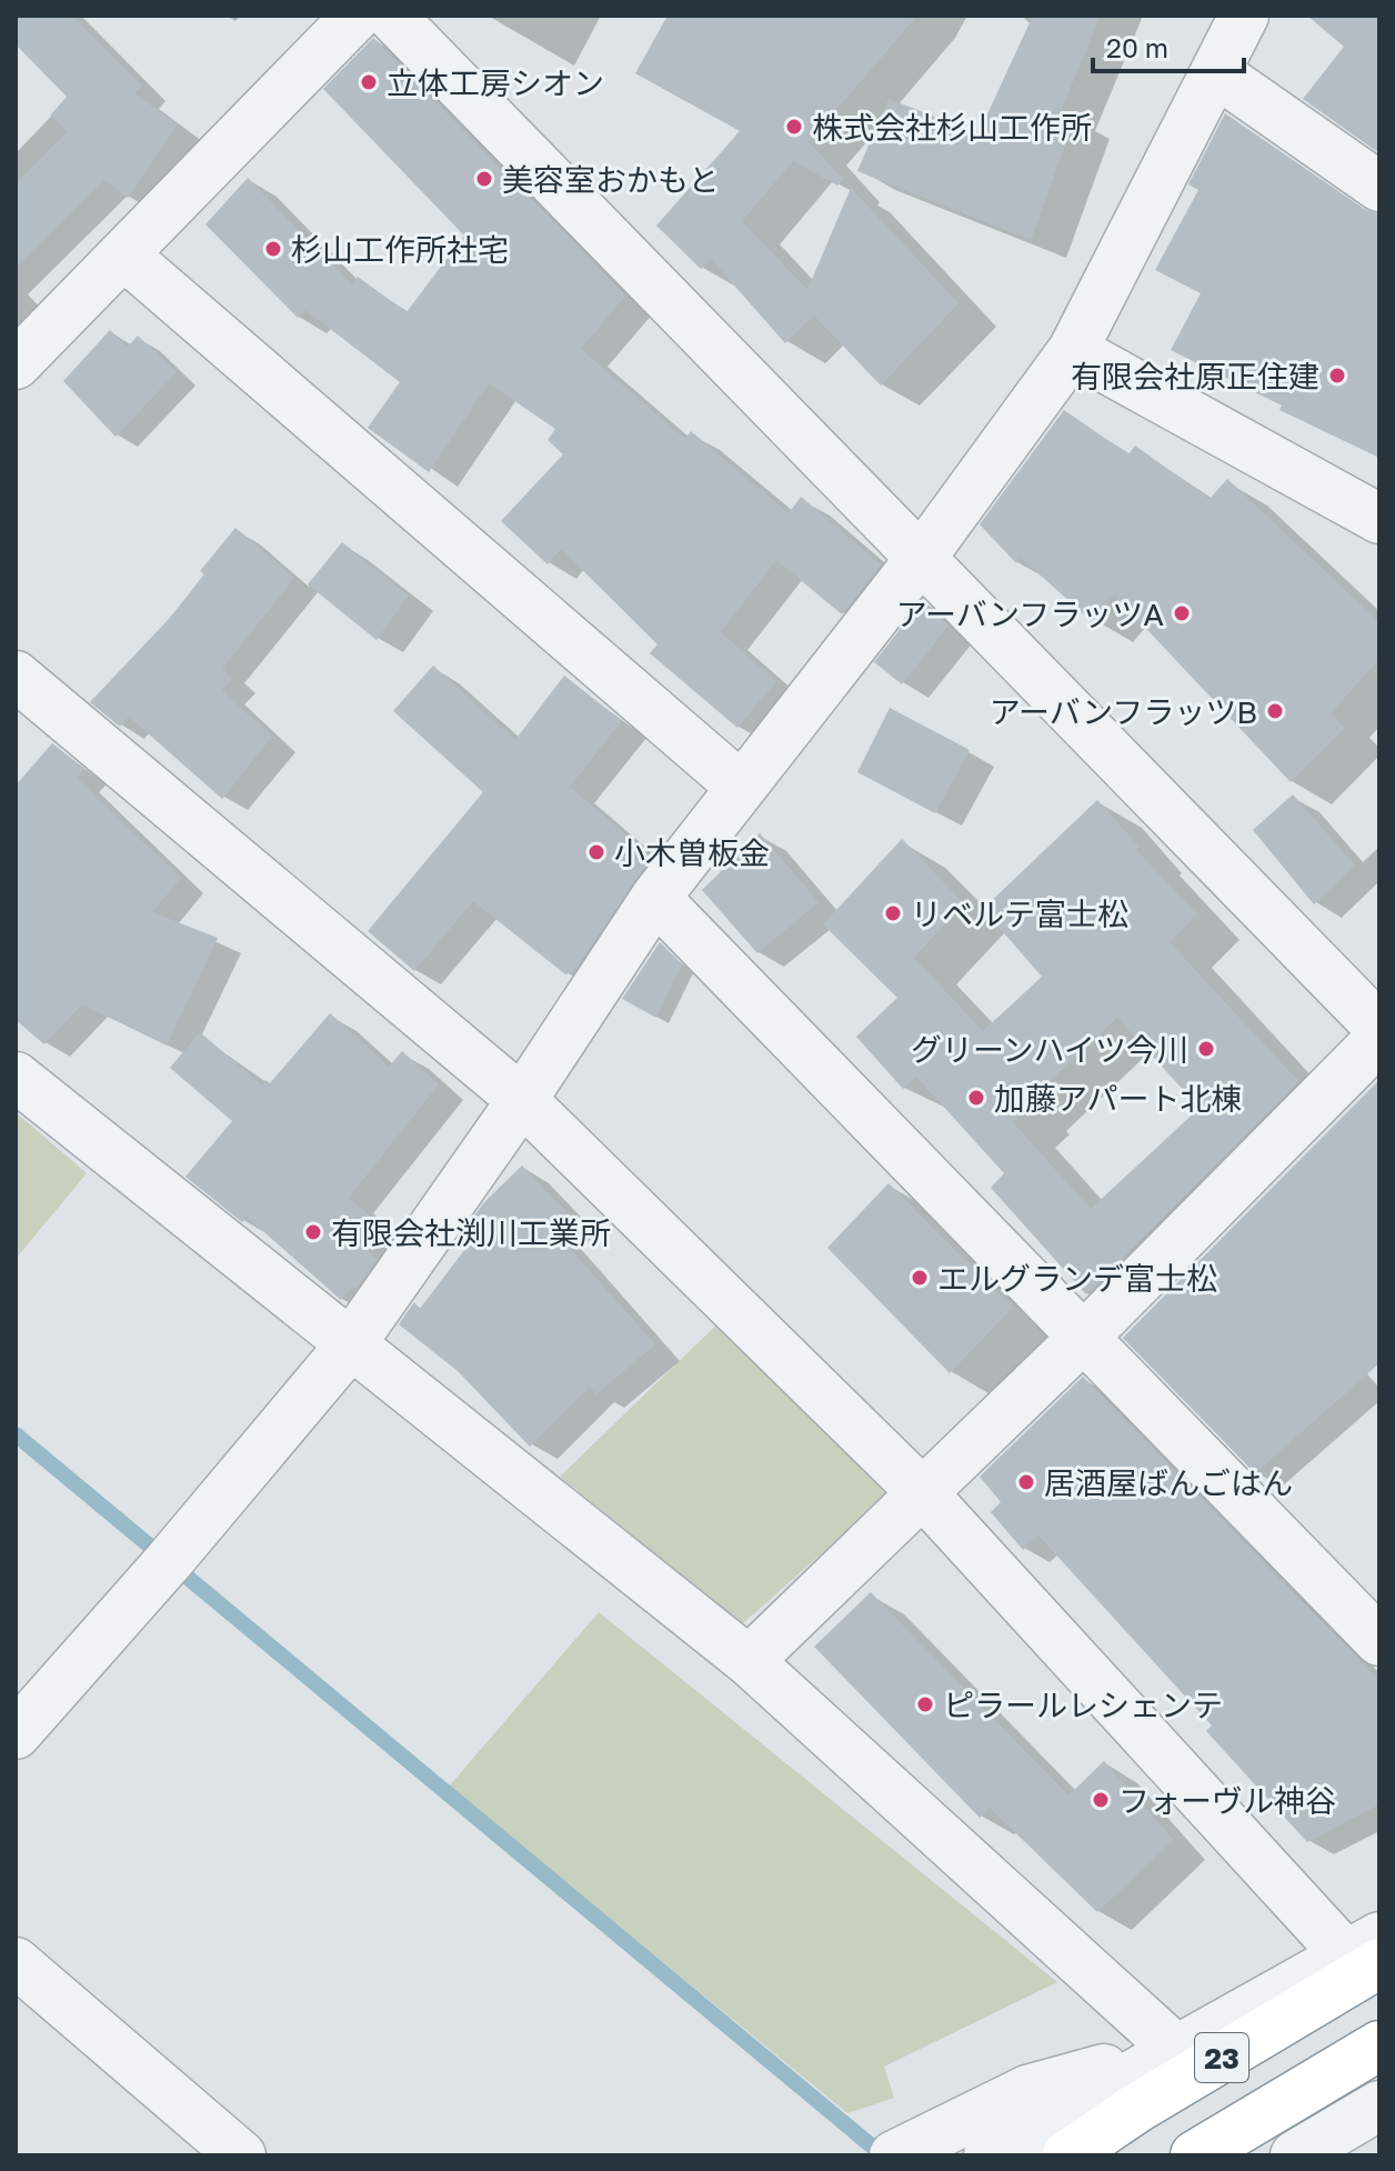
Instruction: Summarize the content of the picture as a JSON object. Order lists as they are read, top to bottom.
{
  "streets": {
    "highway": ["23"]
  },
  "places": [
    "立体工房シオン",
    "株式会社杉山工作所",
    "美容室おかもと",
    "杉山工作所社宅",
    "有限会社原正住建",
    "アーバンフラッツA",
    "アーバンフラッツB",
    "小木曽板金",
    "リベルテ富士松",
    "グリーンハイツ今川",
    "加藤アパート北棟",
    "有限会社渕川工業所",
    "エルグランデ富士松",
    "居酒屋ばんごはん",
    "ピラールレシェンテ",
    "フォーヴル神谷"
  ],
  "scale_bar": "20 m"
}
